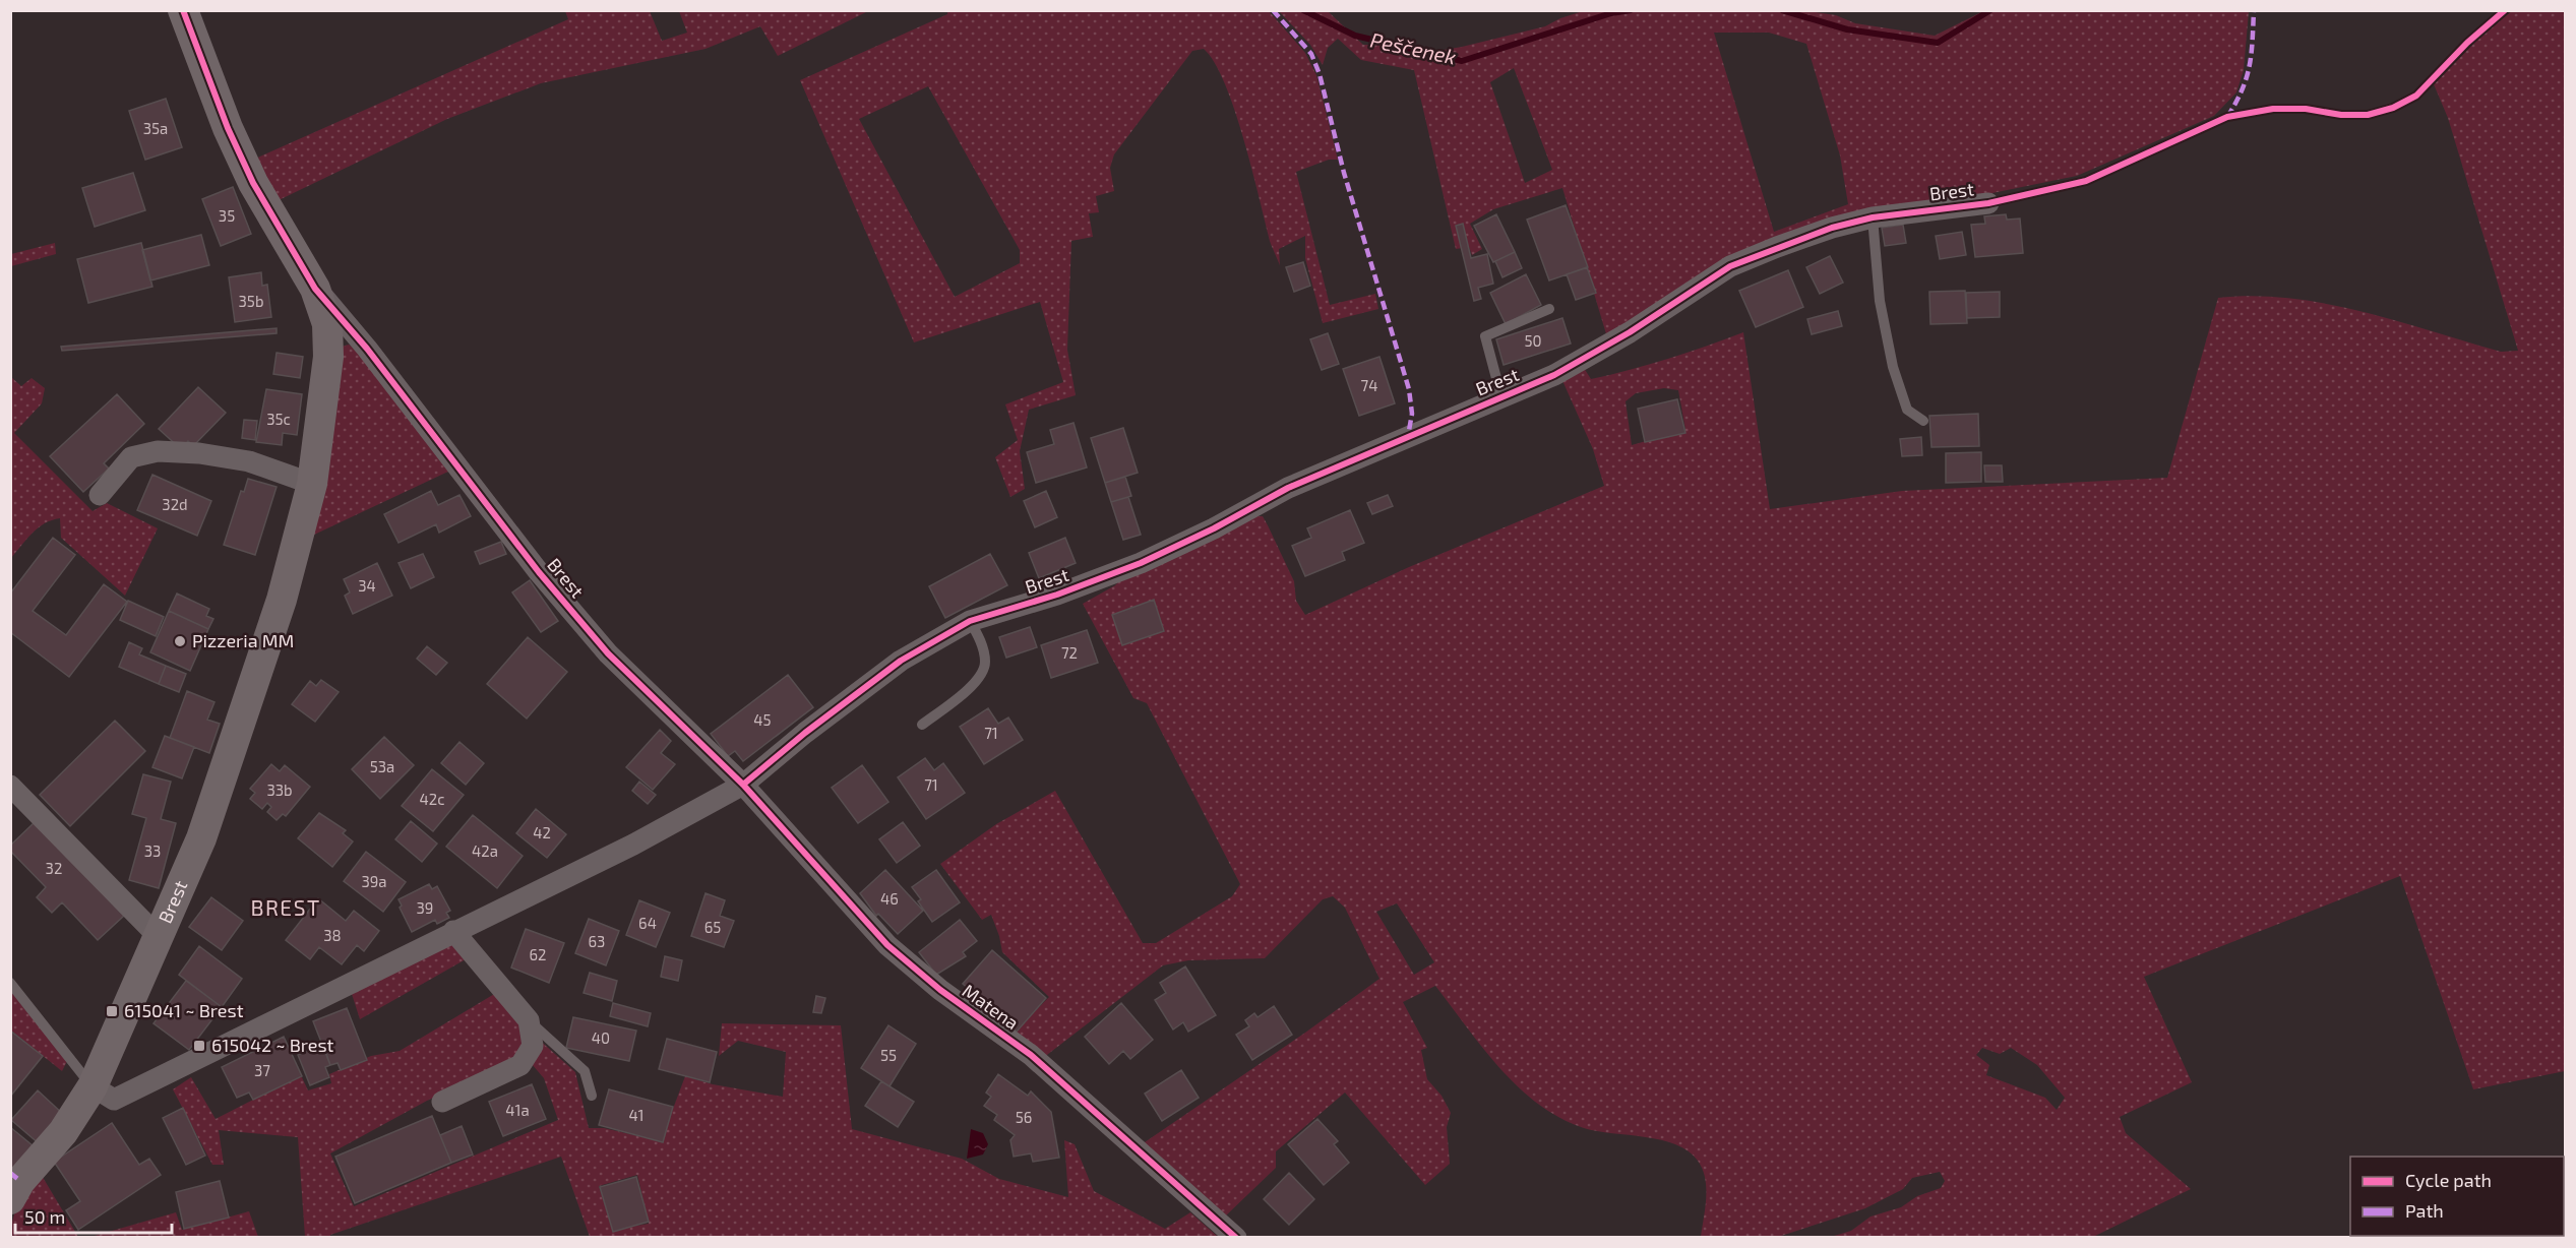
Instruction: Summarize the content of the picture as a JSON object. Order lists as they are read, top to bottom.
{
  "streets": {
    "street": ["Brest", "Matena"]
  },
  "crossings": [
    ["Brest", "Matena"]
  ],
  "districts": ["BREST"],
  "water": ["Peščenek"],
  "places": {
    "other": ["Pizzeria MM"],
    "transit": ["615041 ~ Brest", "615042 ~ Brest"]
  },
  "house_numbers": [
    "35a",
    "35",
    "35b",
    "50",
    "74",
    "35c",
    "32d",
    "34",
    "72",
    "45",
    "71",
    "53a",
    "71",
    "33b",
    "42c",
    "42",
    "33",
    "42a",
    "32",
    "39a",
    "46",
    "39",
    "64",
    "65",
    "38",
    "63",
    "62",
    "40",
    "55",
    "37",
    "41a",
    "41",
    "56"
  ],
  "legend": ["Cycle path", "Path"],
  "scale_bar": "50 m"
}
